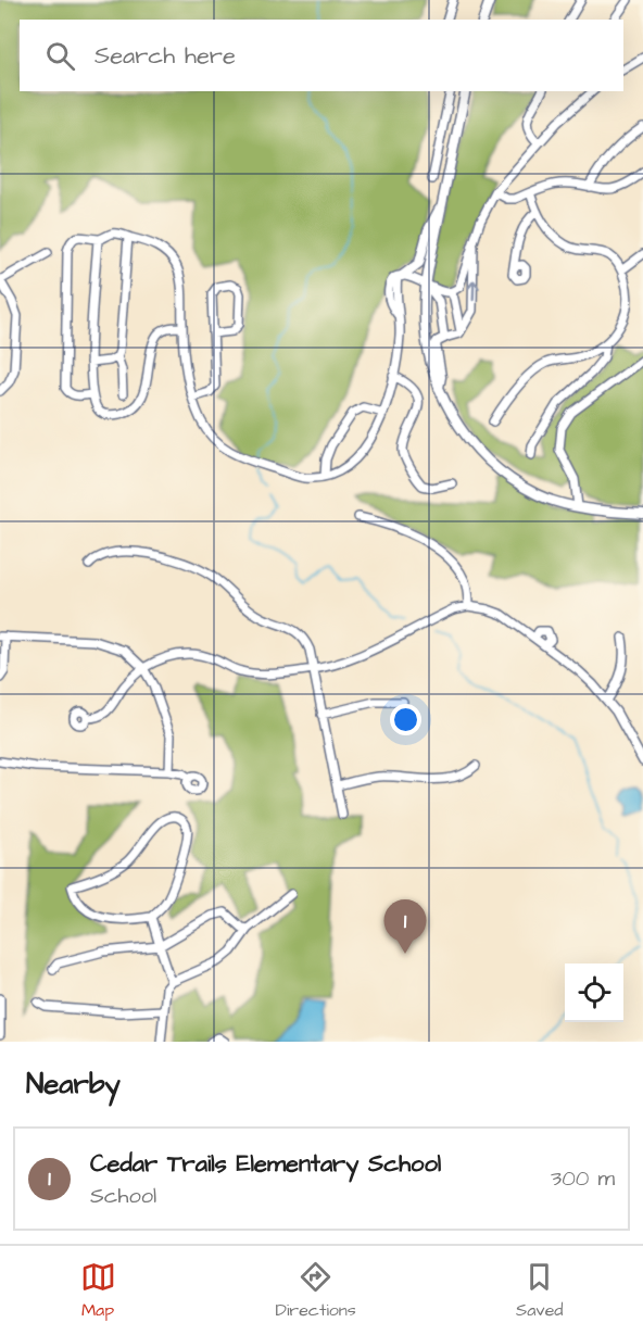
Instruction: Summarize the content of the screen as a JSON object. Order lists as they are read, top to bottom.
{
  "page": {
    "search": "Search here",
    "pins": "1",
    "heading": "Nearby",
    "list": [
      {
        "mark": "1",
        "name": "Cedar Trails Elementary School",
        "note": "School",
        "value": "300 m"
      }
    ],
    "nav": ["Map", "Directions", "Saved"]
  }
}
